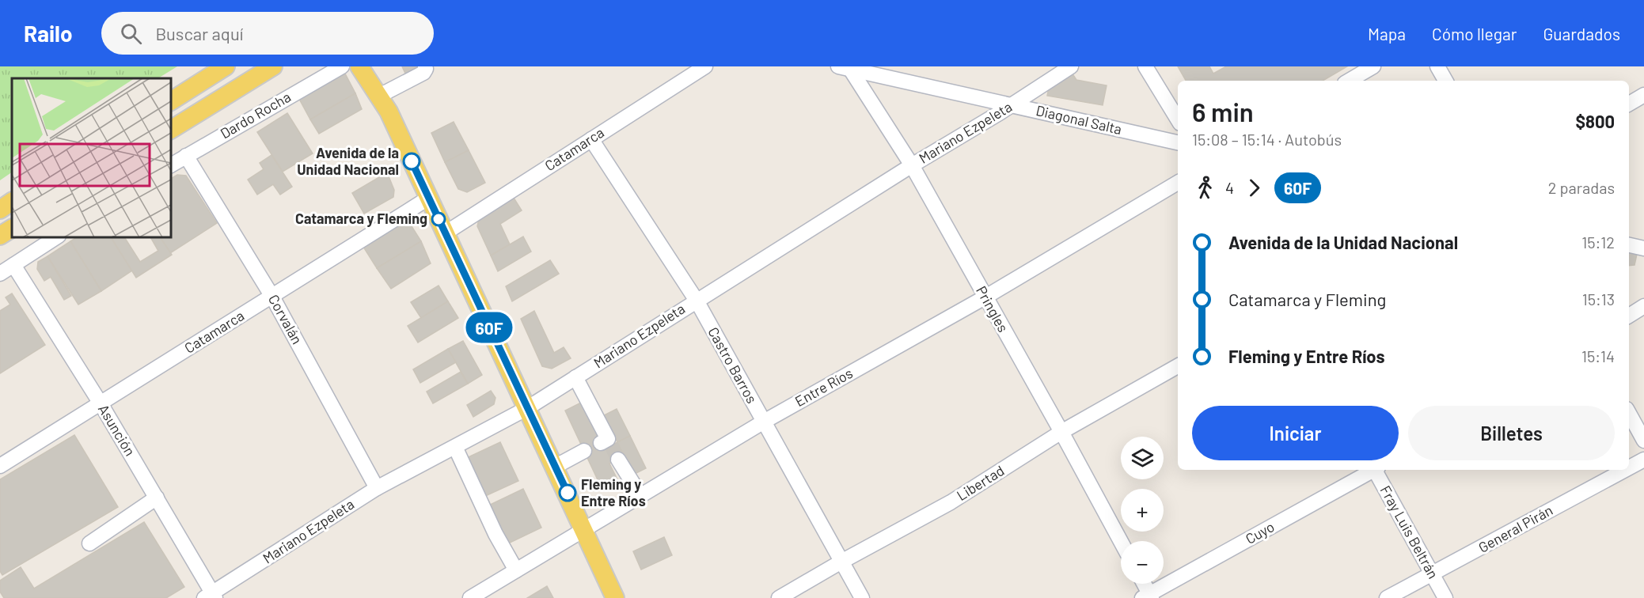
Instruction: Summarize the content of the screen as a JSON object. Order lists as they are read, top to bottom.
{
  "streets": {
    "street": [
      "Dardo Rocha",
      "Diagonal Salta",
      "Mariano Ezpeleta",
      "Catamarca",
      "Pringles",
      "Corvalán",
      "Castro Barros",
      "Entre Ríos",
      "Asunción",
      "Libertad",
      "General Pirán",
      "Fray Luis Beltrán",
      "Cuyo"
    ]
  },
  "crossings": [
    ["Dardo Rocha", "Corvalán"],
    ["Diagonal Salta", "Mariano Ezpeleta"],
    ["Diagonal Salta", "Pringles"],
    ["Mariano Ezpeleta", "Pringles"],
    ["Mariano Ezpeleta", "Corvalán"],
    ["Mariano Ezpeleta", "Castro Barros"],
    ["Mariano Ezpeleta", "Asunción"],
    ["Catamarca", "Corvalán"],
    ["Catamarca", "Castro Barros"],
    ["Catamarca", "Asunción"],
    ["Pringles", "Entre Ríos"],
    ["Pringles", "Libertad"],
    ["Castro Barros", "Entre Ríos"],
    ["Castro Barros", "Libertad"],
    ["General Pirán", "Fray Luis Beltrán"]
  ],
  "places": ["Avenida de la Unidad Nacional", "Catamarca y Fleming", "Fleming y Entre Ríos"],
  "lines": ["bus line 60F"],
  "page": {
    "header": "Railo",
    "search": "Buscar aquí",
    "nav": ["Mapa", "Cómo llegar", "Guardados"],
    "on_map": "60F",
    "heading": ["6 min", "15:08 – 15:14 · Autobús", "$800"],
    "legs": ["4", "60F", "2 paradas"],
    "list": [
      {
        "name": "Avenida de la Unidad Nacional",
        "value": "15:12"
      },
      {
        "name": "Catamarca y Fleming",
        "value": "15:13"
      },
      {
        "name": "Fleming y Entre Ríos",
        "value": "15:14"
      }
    ],
    "buttons": ["Iniciar", "Billetes"],
    "map_buttons": ["+", "−"]
  }
}
